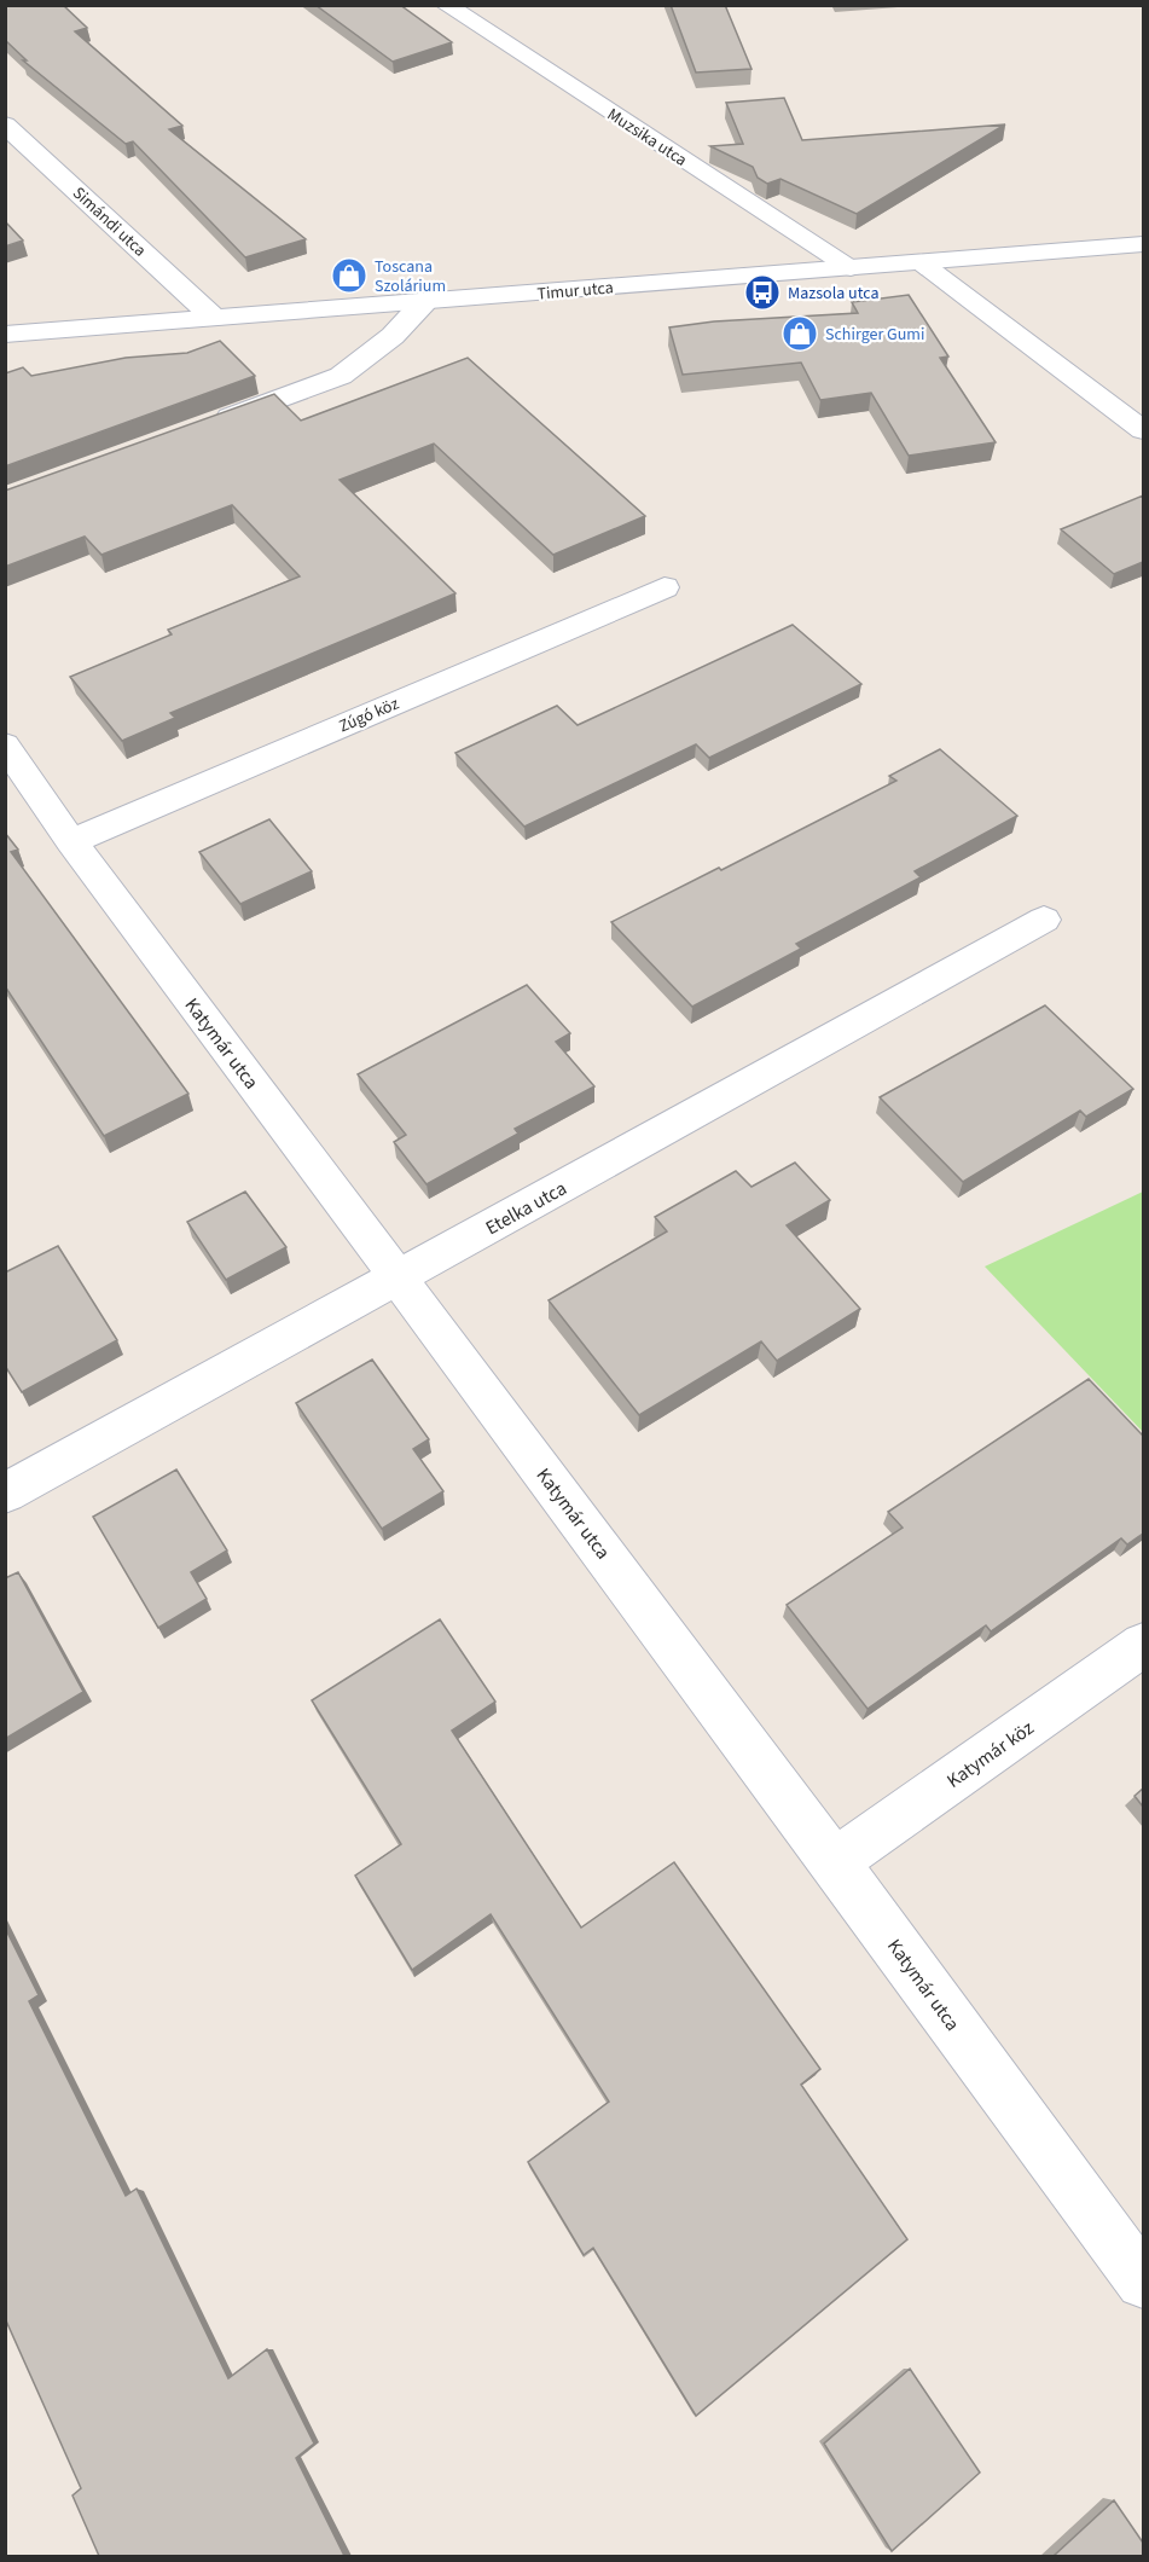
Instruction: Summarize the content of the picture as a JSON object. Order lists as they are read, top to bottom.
{
  "streets": {
    "street": [
      "Muzsika utca",
      "Simándi utca",
      "Timur utca",
      "Zúgó köz",
      "Katymár utca",
      "Etelka utca",
      "Katymár köz"
    ]
  },
  "crossings": [
    ["Muzsika utca", "Timur utca"],
    ["Simándi utca", "Timur utca"],
    ["Zúgó köz", "Katymár utca"],
    ["Katymár utca", "Etelka utca"],
    ["Katymár utca", "Katymár köz"]
  ],
  "places": {
    "shop": ["Toscana Szolárium", "Schirger Gumi"],
    "bus stop": ["Mazsola utca"]
  }
}
